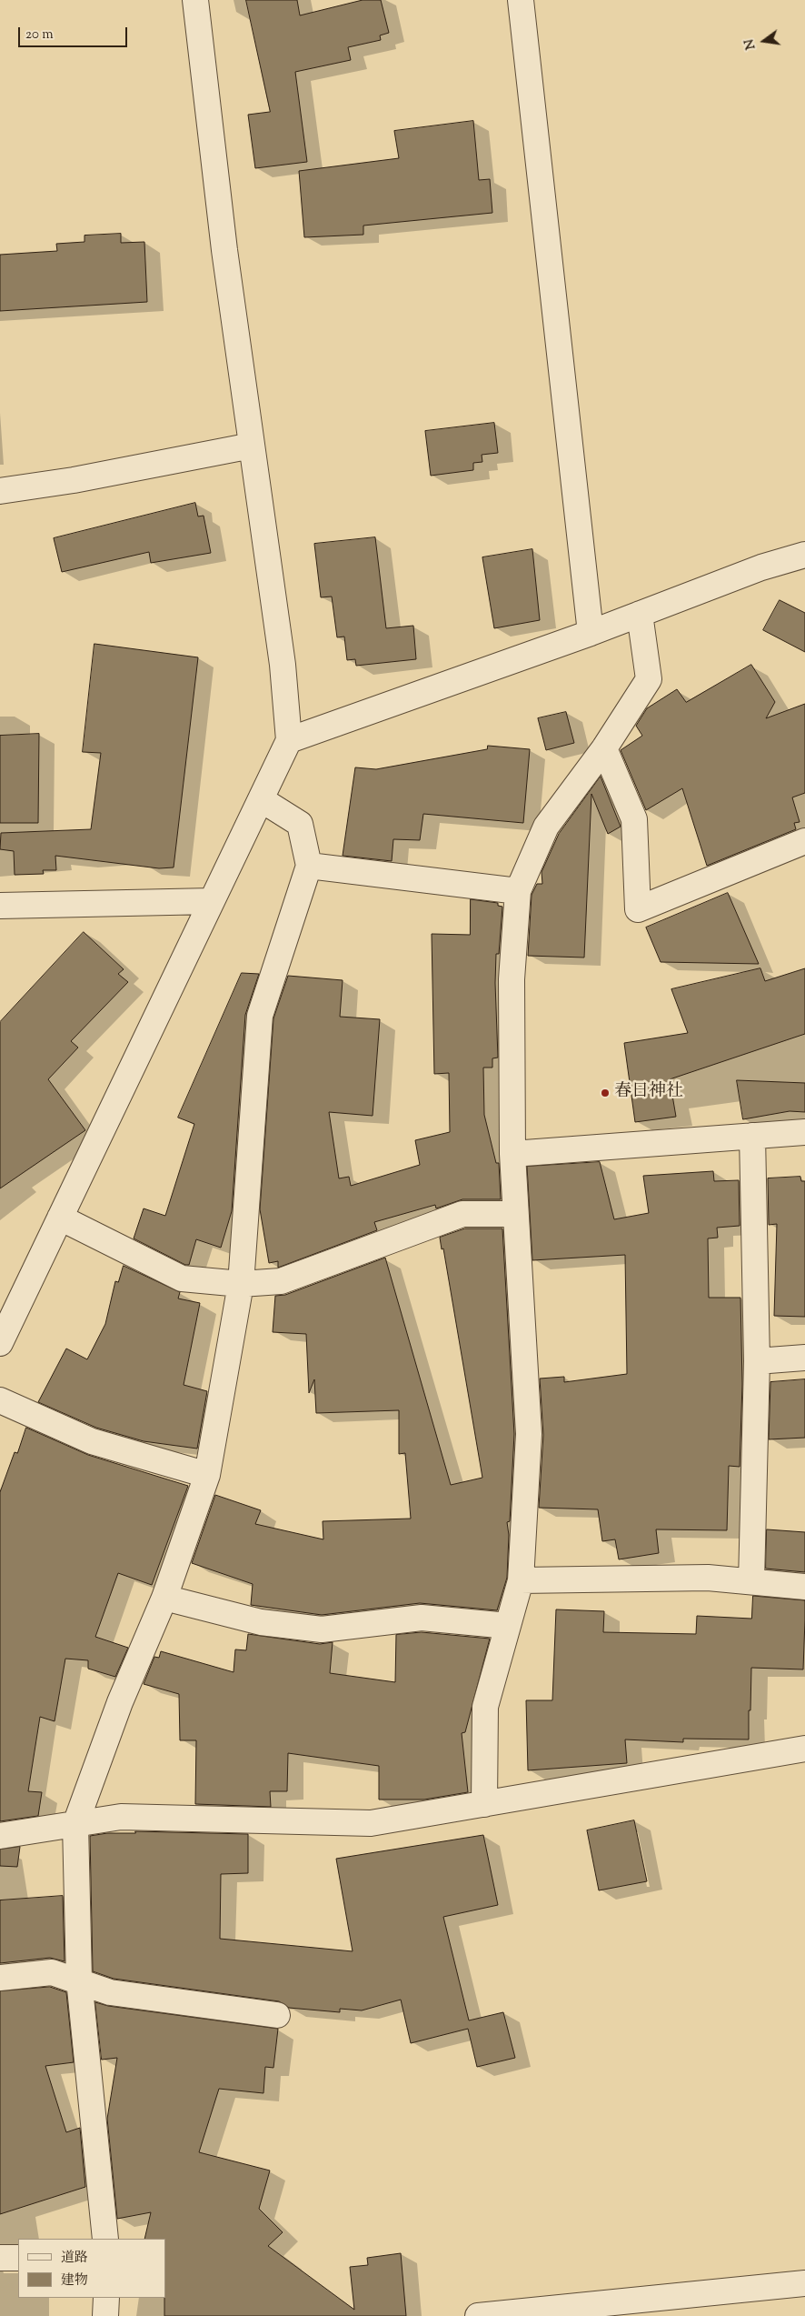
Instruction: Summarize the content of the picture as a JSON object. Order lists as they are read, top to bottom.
{
  "places": ["春日神社"],
  "legend": ["道路", "建物"],
  "scale_bar": "20 m",
  "north": "left"
}
